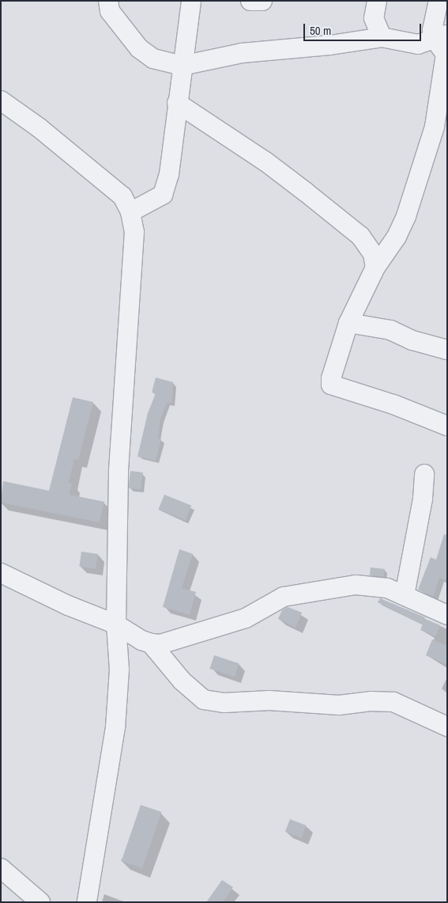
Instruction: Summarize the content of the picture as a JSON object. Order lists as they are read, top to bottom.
{
  "scale_bar": "50 m"
}
